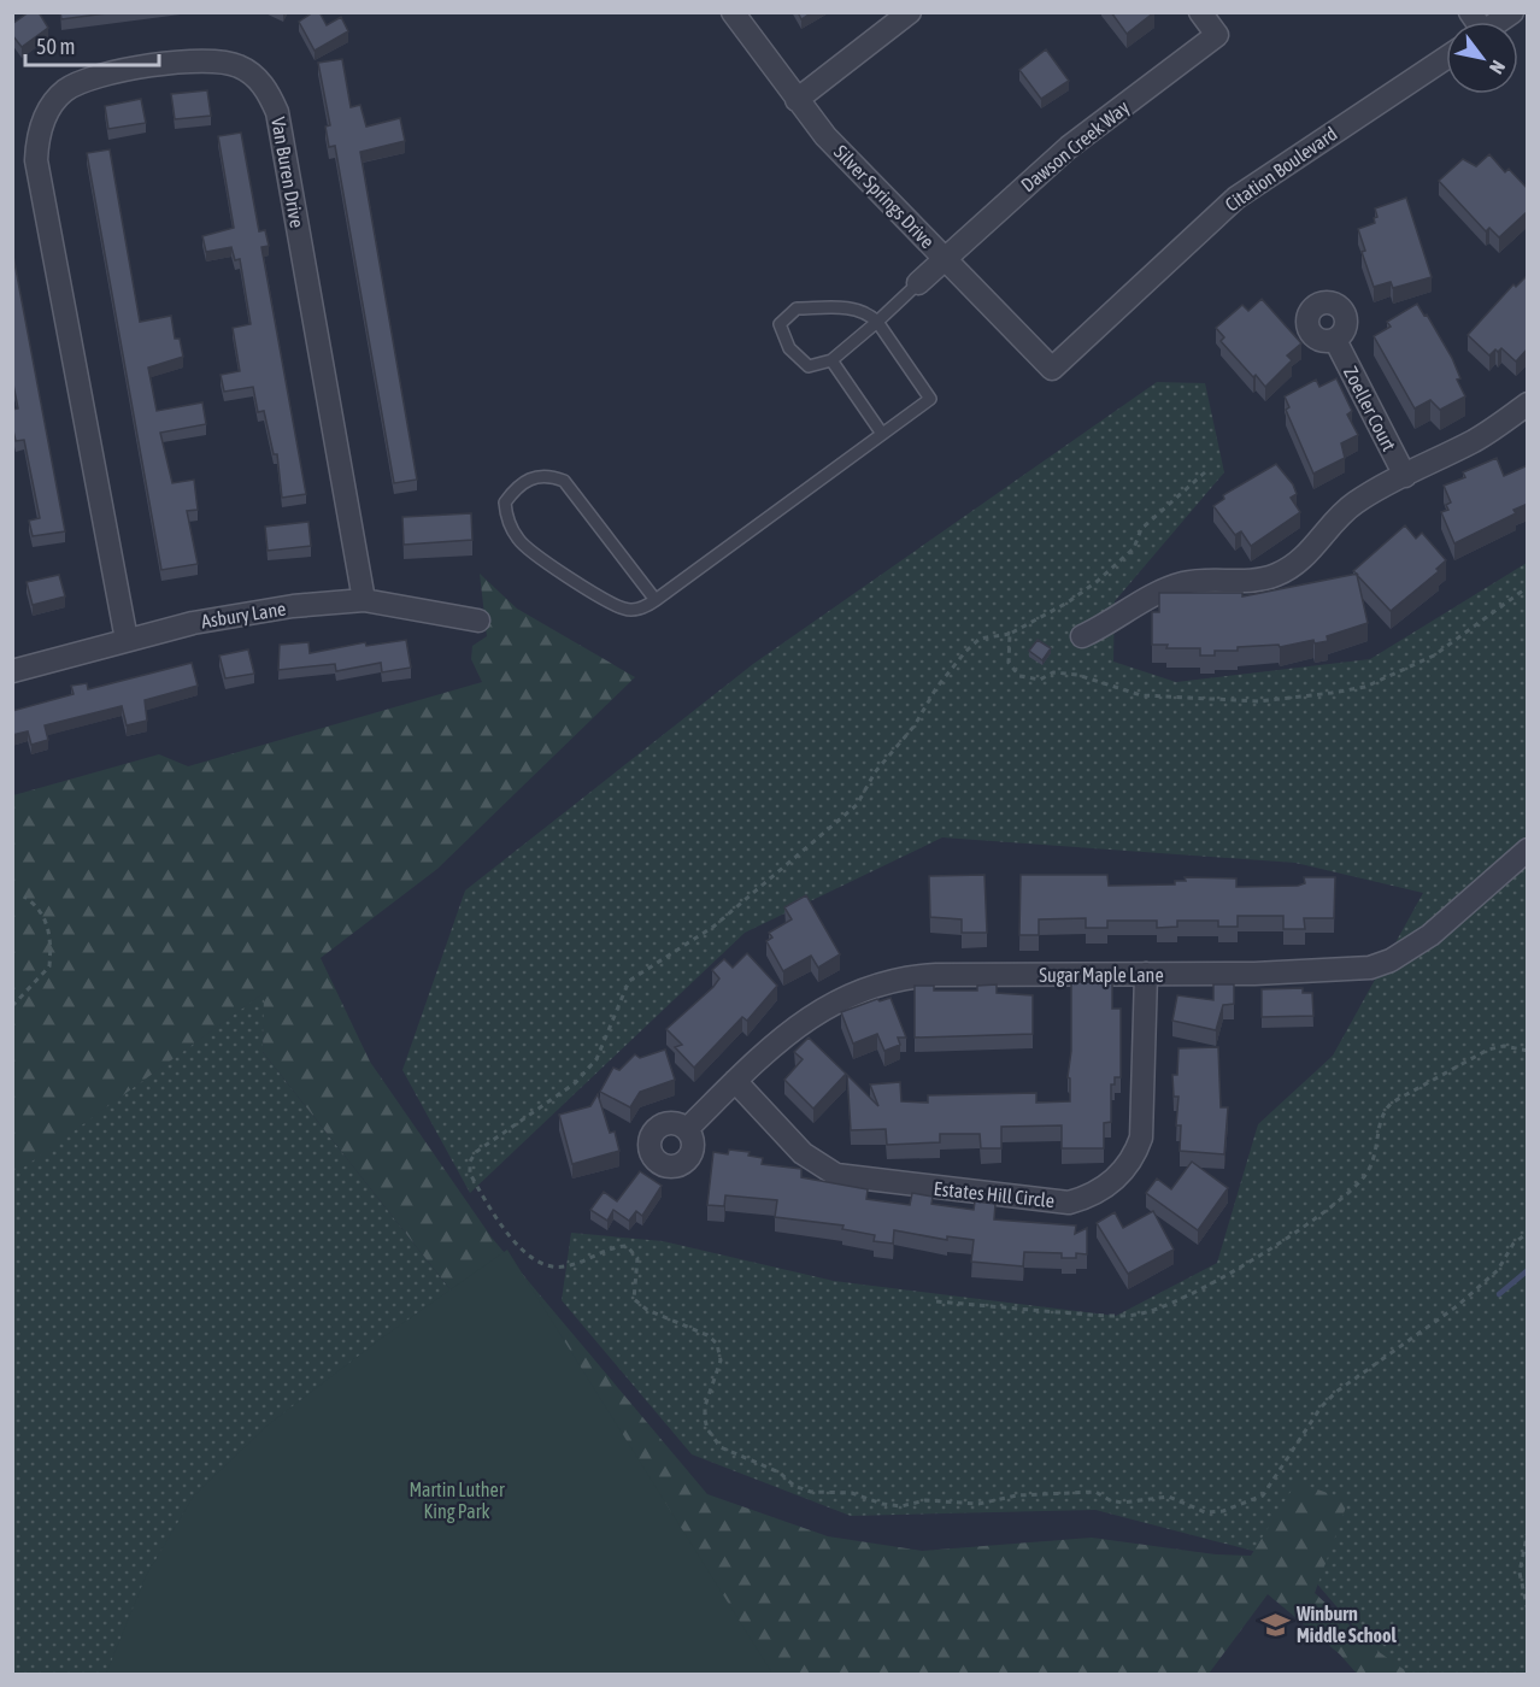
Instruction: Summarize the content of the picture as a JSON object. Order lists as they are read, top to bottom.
{
  "streets": {
    "street": [
      "Dawson Creek Way",
      "Citation Boulevard",
      "Van Buren Drive",
      "Silver Springs Drive",
      "Zoeller Court",
      "Asbury Lane",
      "Sugar Maple Lane",
      "Estates Hill Circle"
    ]
  },
  "crossings": [
    ["Dawson Creek Way", "Silver Springs Drive"],
    ["Citation Boulevard", "Silver Springs Drive"],
    ["Van Buren Drive", "Asbury Lane"],
    ["Sugar Maple Lane", "Estates Hill Circle"]
  ],
  "parks": ["Martin Luther King Park"],
  "places": {
    "school or university": ["Winburn Middle School"]
  },
  "scale_bar": "50 m",
  "north": "bottom right"
}
